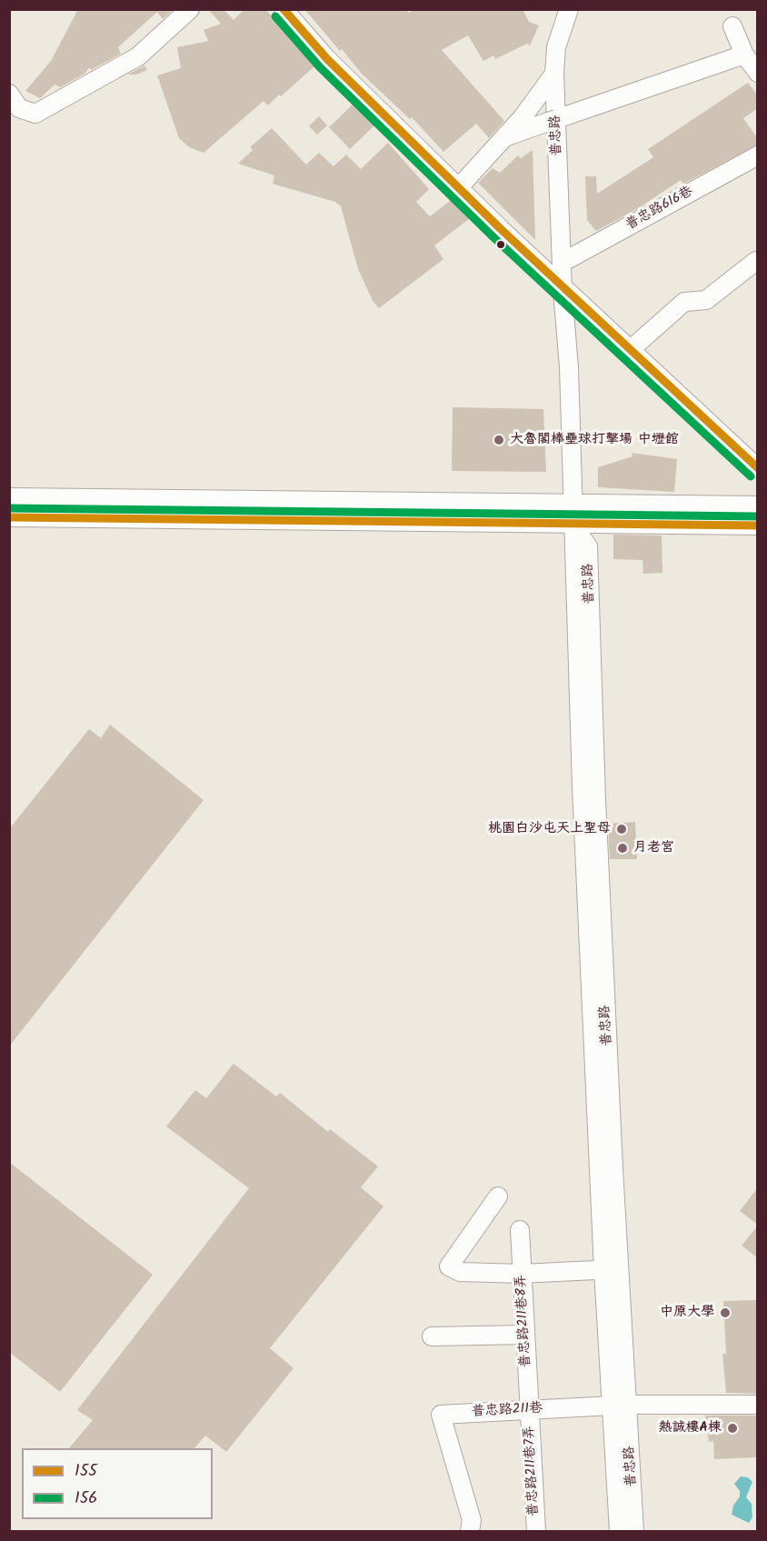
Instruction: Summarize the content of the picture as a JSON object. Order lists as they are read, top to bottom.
{
  "streets": {
    "street": [
      "普忠路",
      "普忠路616巷",
      "普忠路211巷8弄",
      "普忠路211巷",
      "普忠路211巷7弄"
    ]
  },
  "crossings": [
    ["普忠路", "普忠路616巷"],
    ["普忠路", "普忠路211巷"],
    ["普忠路211巷8弄", "普忠路211巷"],
    ["普忠路211巷8弄", "普忠路211巷7弄"],
    ["普忠路211巷", "普忠路211巷7弄"]
  ],
  "places": [
    "大魯閣棒壘球打擊場 中壢館",
    "桃園白沙屯天上聖母",
    "月老宮",
    "中原大學",
    "熱誠樓A棟"
  ],
  "lines": ["transit line 155", "transit line 156"],
  "legend": ["155", "156"]
}
